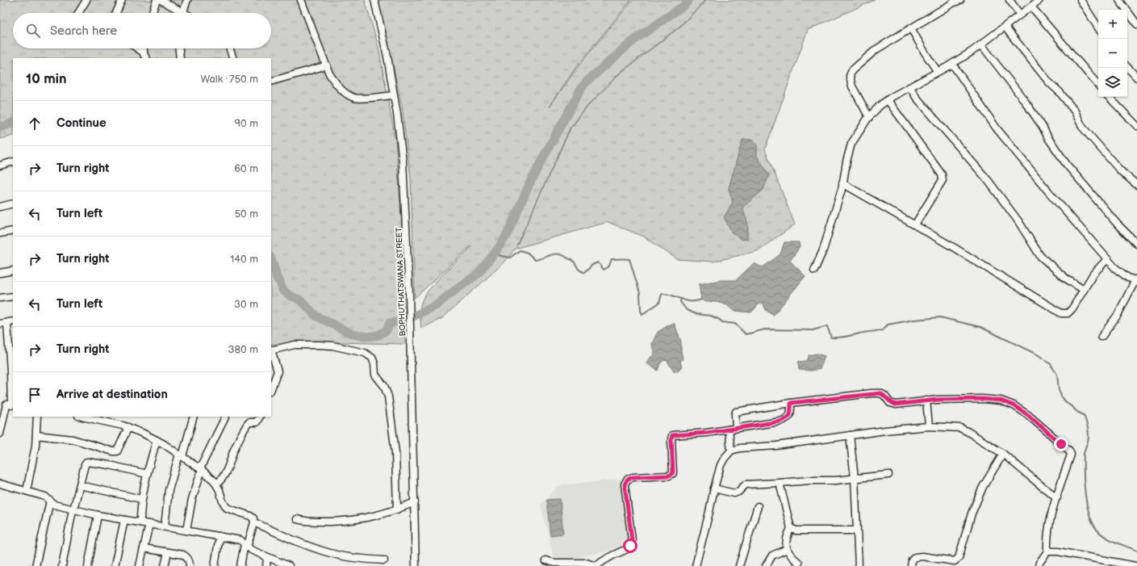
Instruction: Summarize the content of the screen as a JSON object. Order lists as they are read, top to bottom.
{
  "streets": {
    "street": ["BOPHUTHATSWANA STREET"]
  },
  "page": {
    "map_buttons": ["+", "−"],
    "search": "Search here",
    "heading": ["10 min", "Walk · 750 m"],
    "list": [
      ["Continue", "90 m"],
      ["Turn right", "60 m"],
      ["Turn left", "50 m"],
      ["Turn right", "140 m"],
      ["Turn left", "30 m"],
      ["Turn right", "380 m"],
      "Arrive at destination"
    ]
  }
}
